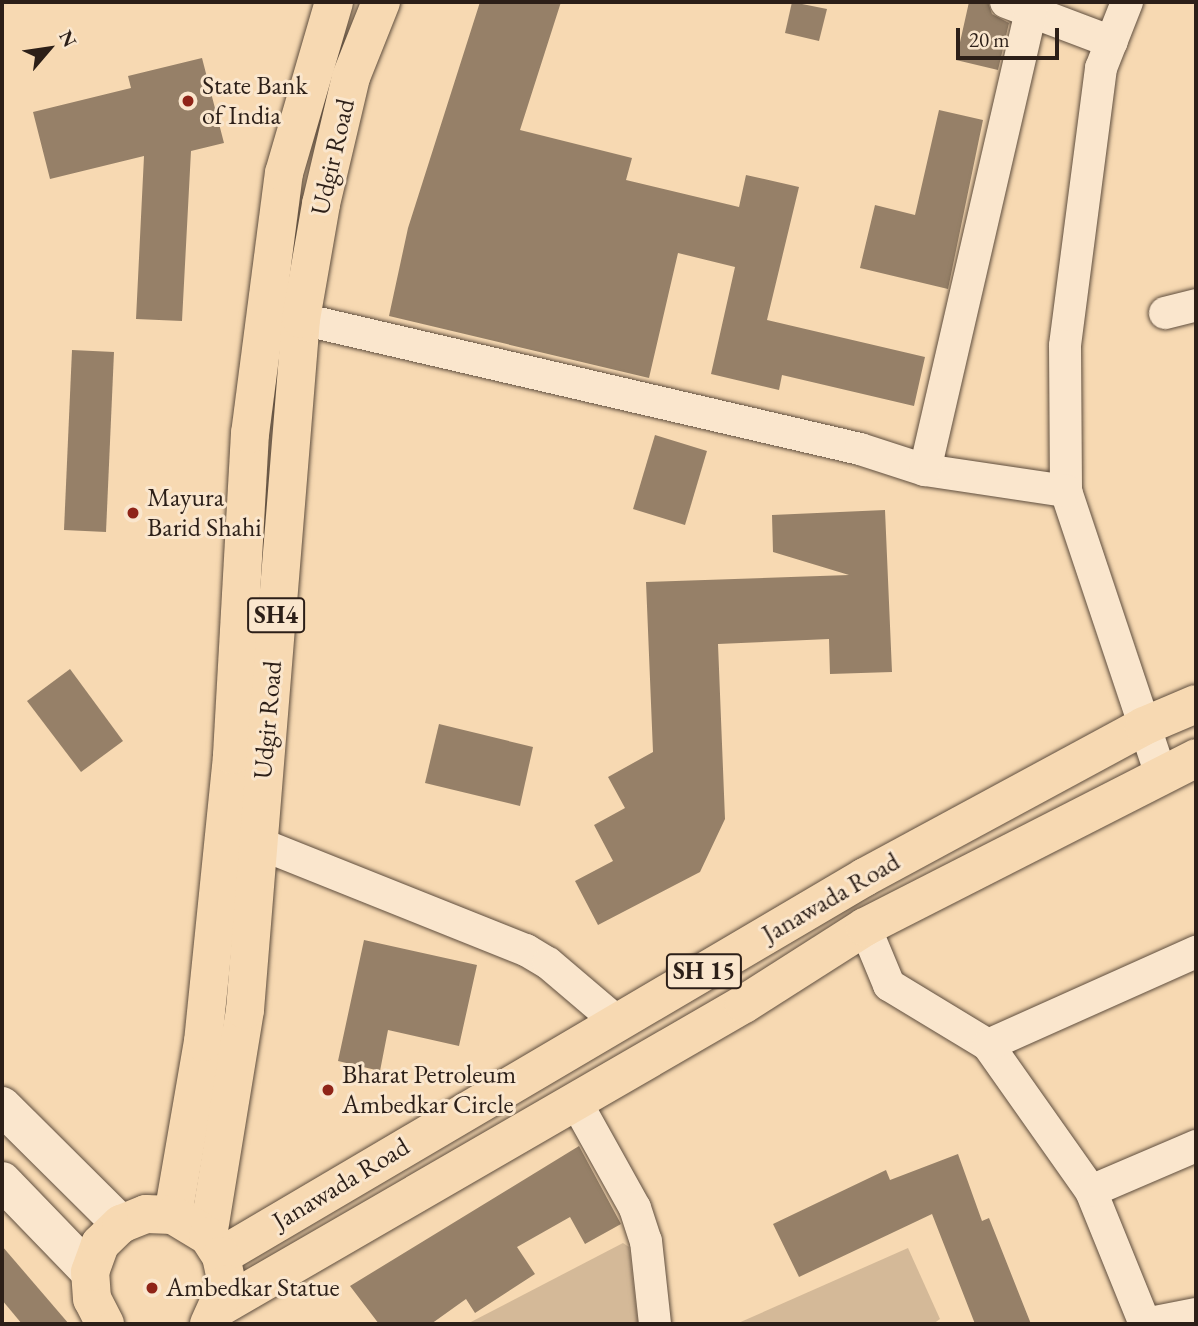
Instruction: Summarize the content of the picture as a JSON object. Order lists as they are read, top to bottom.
{
  "streets": {
    "main road": [
      "Udgir Road",
      "SH4",
      "Janawada Road",
      "SH 15"
    ]
  },
  "crossings": [
    ["Udgir Road", "Janawada Road"]
  ],
  "places": [
    "State Bank of India",
    "Mayura Barid Shahi",
    "Bharat Petroleum Ambedkar Circle",
    "Ambedkar Statue"
  ],
  "scale_bar": "20 m",
  "north": "top right"
}
